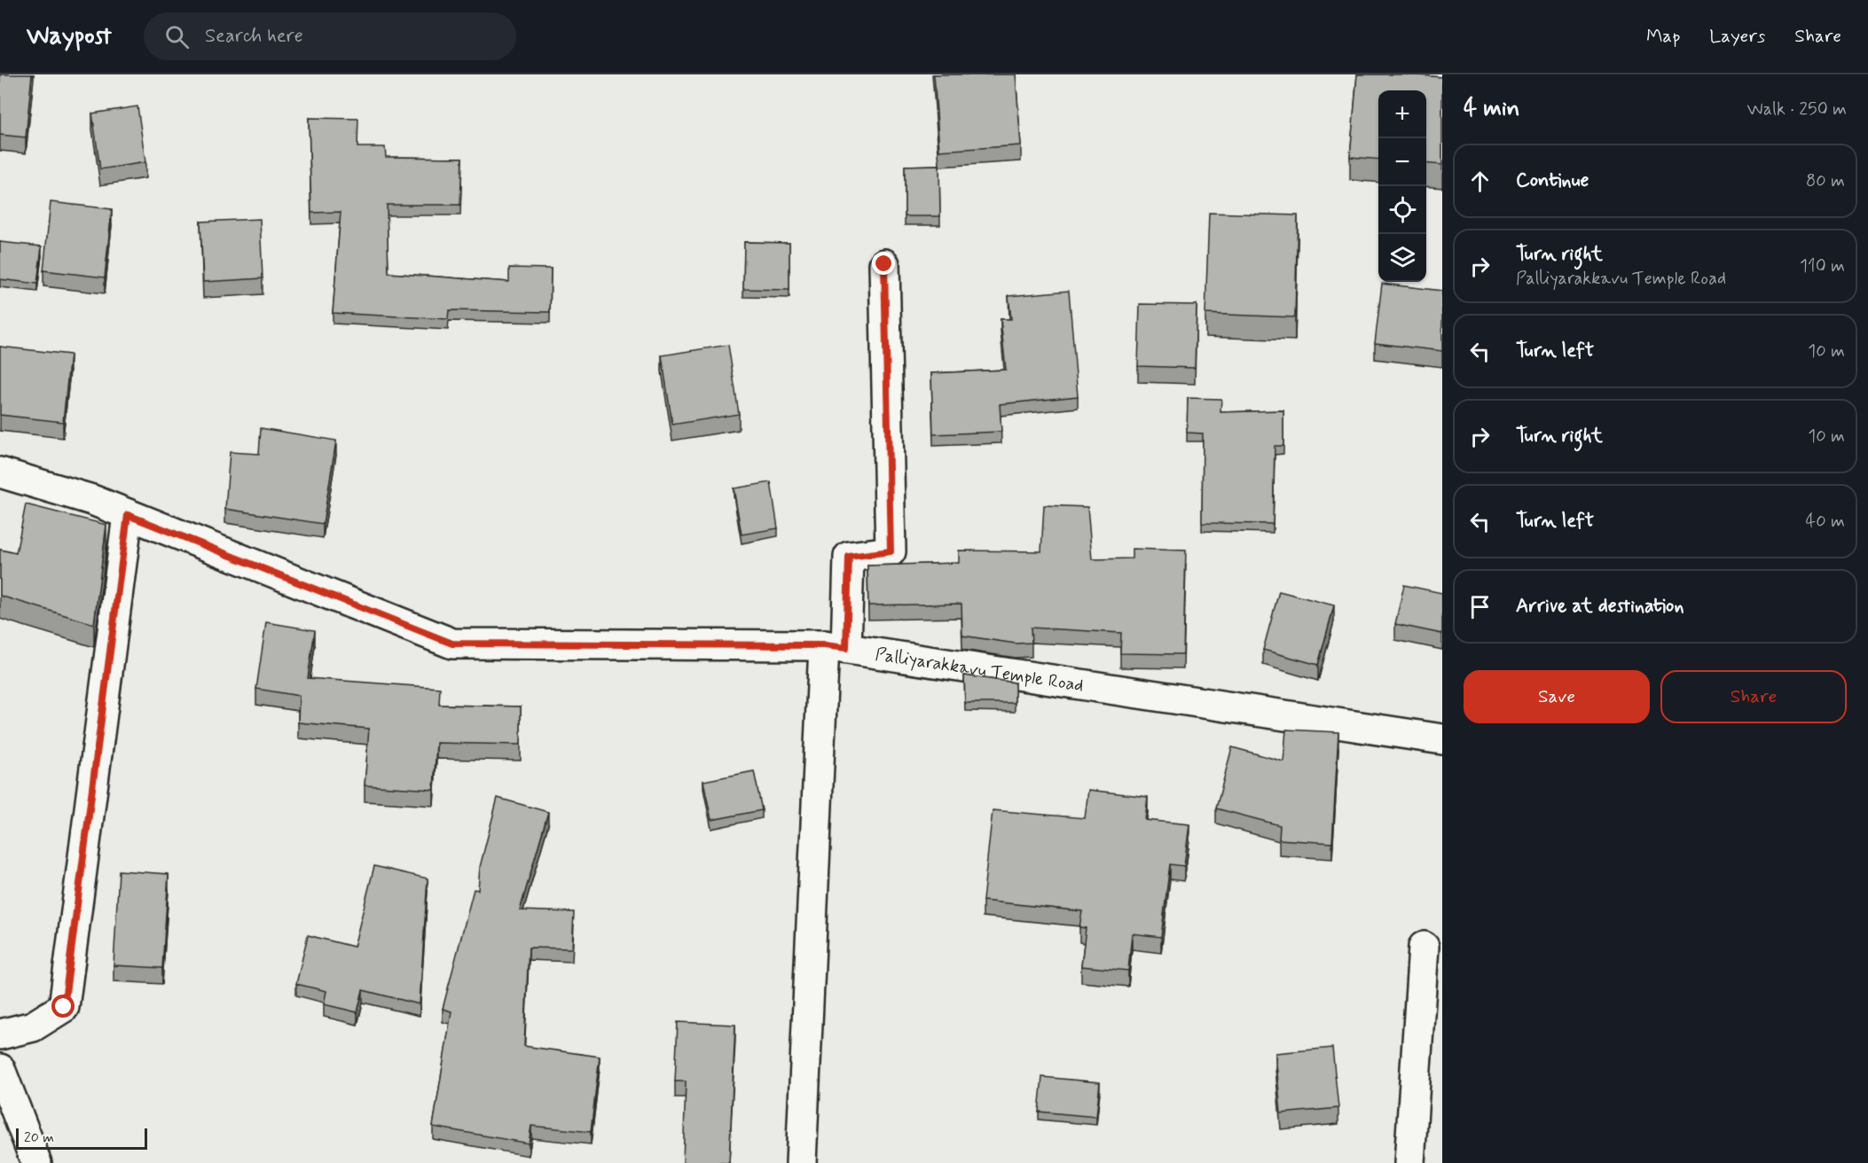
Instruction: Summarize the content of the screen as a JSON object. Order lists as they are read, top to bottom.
{
  "streets": {
    "street": ["Palliyarakkavu Temple Road"]
  },
  "scale_bar": "20 m",
  "page": {
    "header": "Waypost",
    "search": "Search here",
    "nav": ["Map", "Layers", "Share"],
    "heading": ["4 min", "Walk · 250 m"],
    "map_buttons": ["+", "−"],
    "list": [
      ["Continue", "80 m"],
      ["Turn right", "Palliyarakkavu Temple Road", "110 m"],
      ["Turn left", "10 m"],
      ["Turn right", "10 m"],
      ["Turn left", "40 m"],
      "Arrive at destination"
    ],
    "buttons": ["Save", "Share"],
    "scale": "20 m"
  }
}
